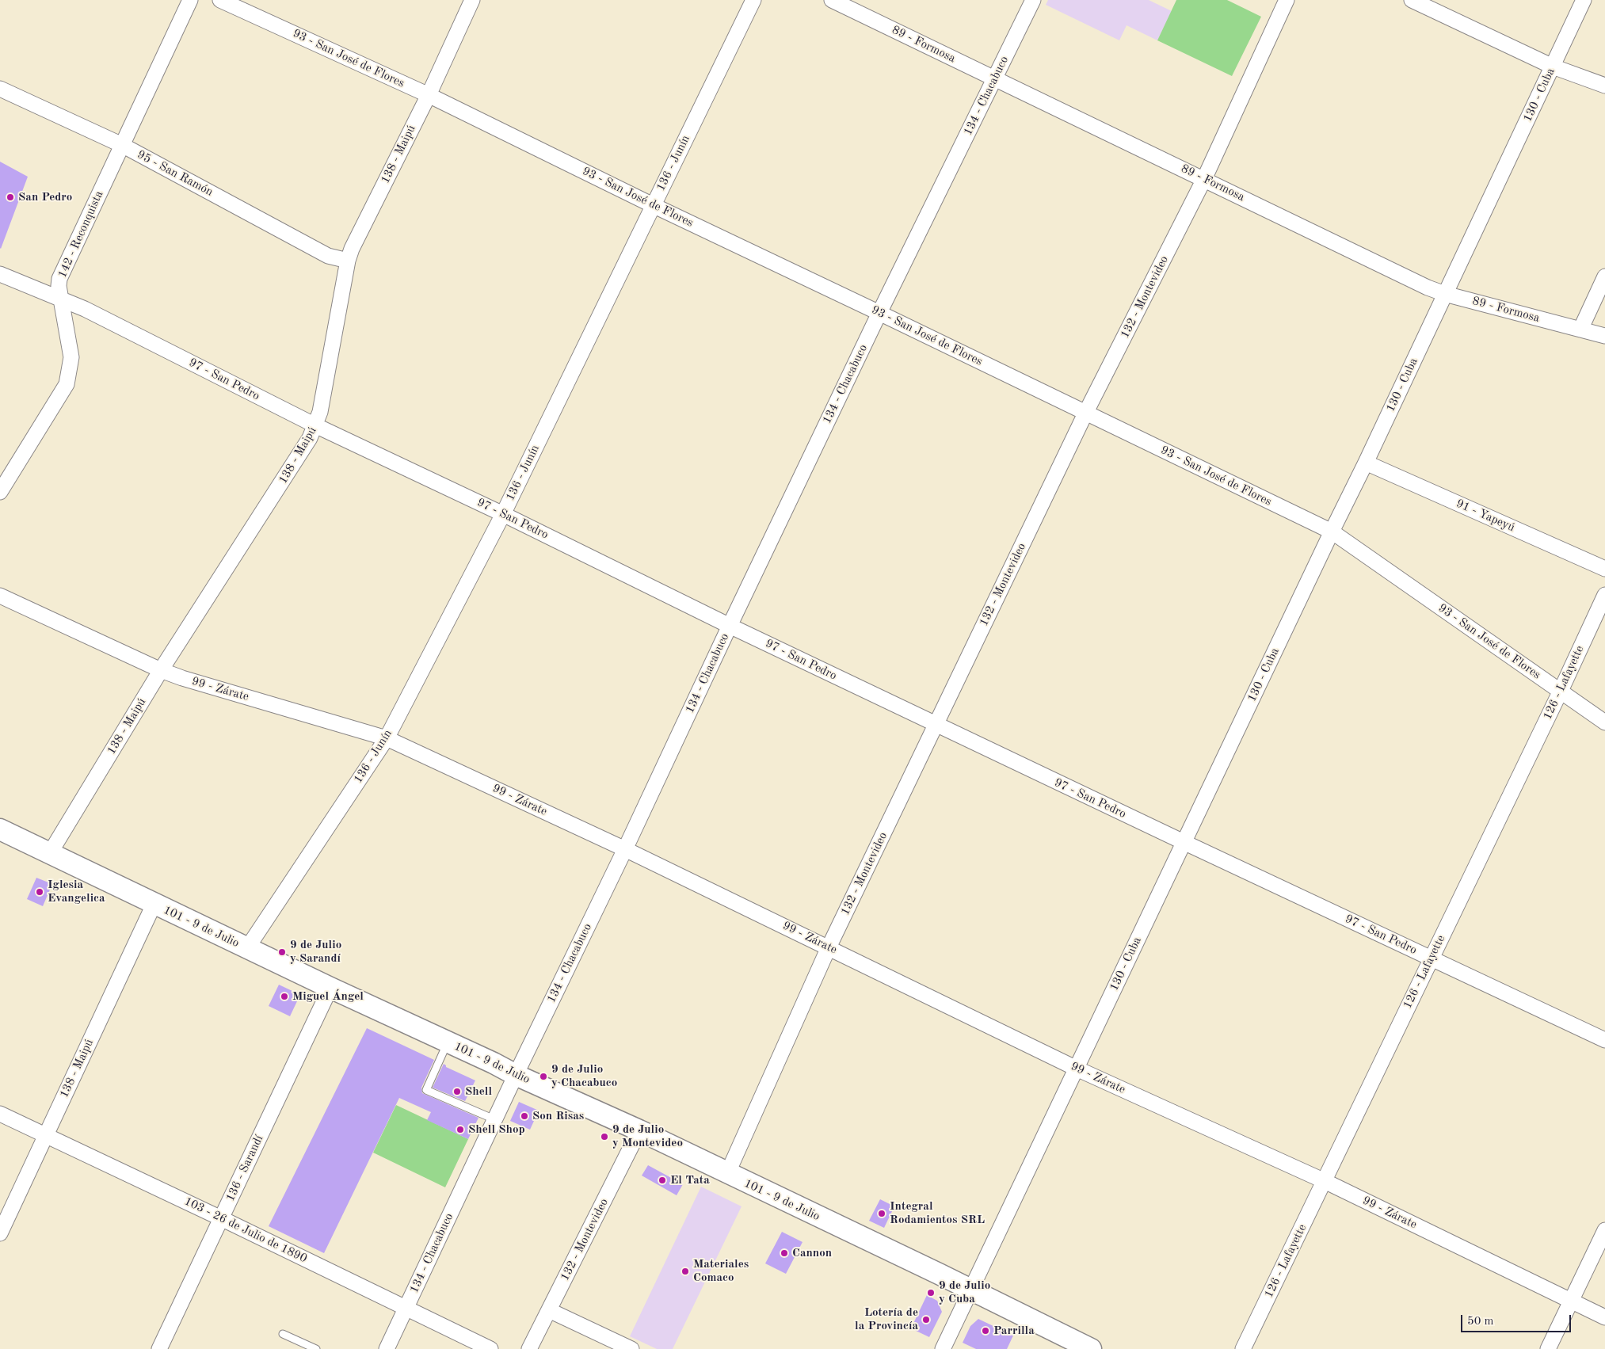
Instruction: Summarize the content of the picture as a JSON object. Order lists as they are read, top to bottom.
{
  "streets": {
    "street": [
      "89 - Formosa",
      "93 - San José de Flores",
      "130 - Cuba",
      "134 - Chacabuco",
      "138 - Maipú",
      "136 - Junín",
      "95 - San Ramón",
      "142 - Reconquista",
      "132 - Montevideo",
      "97 - San Pedro",
      "91 - Yapeyú",
      "126 - Lafayette",
      "99 - Zárate",
      "101 - 9 de Julio",
      "136 - Sarandí",
      "103 - 26 de Julio de 1890"
    ]
  },
  "crossings": [
    ["89 - Formosa", "130 - Cuba"],
    ["89 - Formosa", "134 - Chacabuco"],
    ["89 - Formosa", "132 - Montevideo"],
    ["93 - San José de Flores", "130 - Cuba"],
    ["93 - San José de Flores", "134 - Chacabuco"],
    ["93 - San José de Flores", "138 - Maipú"],
    ["93 - San José de Flores", "136 - Junín"],
    ["93 - San José de Flores", "132 - Montevideo"],
    ["93 - San José de Flores", "126 - Lafayette"],
    ["130 - Cuba", "97 - San Pedro"],
    ["130 - Cuba", "91 - Yapeyú"],
    ["130 - Cuba", "99 - Zárate"],
    ["130 - Cuba", "101 - 9 de Julio"],
    ["134 - Chacabuco", "97 - San Pedro"],
    ["134 - Chacabuco", "99 - Zárate"],
    ["134 - Chacabuco", "101 - 9 de Julio"],
    ["134 - Chacabuco", "103 - 26 de Julio de 1890"],
    ["138 - Maipú", "95 - San Ramón"],
    ["138 - Maipú", "97 - San Pedro"],
    ["138 - Maipú", "99 - Zárate"],
    ["138 - Maipú", "101 - 9 de Julio"],
    ["138 - Maipú", "103 - 26 de Julio de 1890"],
    ["136 - Junín", "97 - San Pedro"],
    ["136 - Junín", "99 - Zárate"],
    ["136 - Junín", "101 - 9 de Julio"],
    ["95 - San Ramón", "142 - Reconquista"],
    ["142 - Reconquista", "97 - San Pedro"],
    ["132 - Montevideo", "97 - San Pedro"],
    ["132 - Montevideo", "99 - Zárate"],
    ["132 - Montevideo", "101 - 9 de Julio"],
    ["97 - San Pedro", "126 - Lafayette"],
    ["126 - Lafayette", "99 - Zárate"],
    ["101 - 9 de Julio", "136 - Sarandí"],
    ["136 - Sarandí", "103 - 26 de Julio de 1890"]
  ],
  "places": [
    "San Pedro",
    "Iglesia Evangelica",
    "9 de Julio y Sarandí",
    "Miguel Ángel",
    "9 de Julio y Chacabuco",
    "Shell",
    "Son Risas",
    "Shell Shop",
    "9 de Julio y Montevideo",
    "El Tata",
    "Integral Rodamientos SRL",
    "Cannon",
    "Materiales Comaco",
    "9 de Julio y Cuba",
    "Lotería de la Provincía",
    "Parrilla"
  ],
  "scale_bar": "50 m"
}
